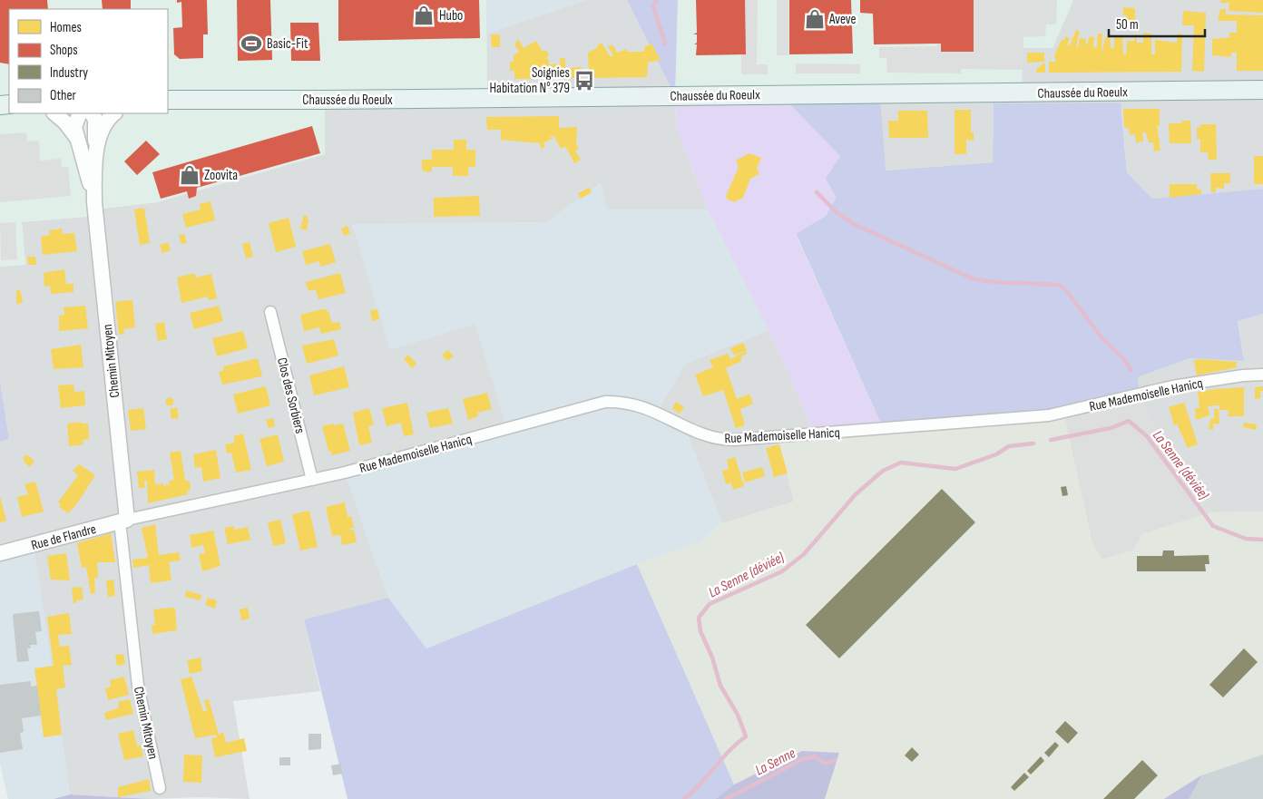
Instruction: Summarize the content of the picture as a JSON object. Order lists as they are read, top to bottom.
{
  "streets": {
    "main road": ["Chaussée du Roeulx"],
    "street": [
      "Chemin Mitoyen",
      "Rue Mademoiselle Hanicq",
      "Clos des Sorbiers",
      "Rue de Flandre"
    ]
  },
  "crossings": [
    ["Chemin Mitoyen", "Rue Mademoiselle Hanicq"],
    ["Chemin Mitoyen", "Rue de Flandre"],
    ["Rue Mademoiselle Hanicq", "Clos des Sorbiers"],
    ["Rue Mademoiselle Hanicq", "Rue de Flandre"]
  ],
  "water": ["La Senne (déviée)", "La Senne"],
  "places": {
    "shop": ["Hubo", "Aveve", "Zoovita"],
    "sports": ["Basic-Fit"],
    "bus stop": ["Soignies Habitation N° 379"]
  },
  "legend": [
    "Homes",
    "Shops",
    "Industry",
    "Other"
  ],
  "scale_bar": "50 m"
}
